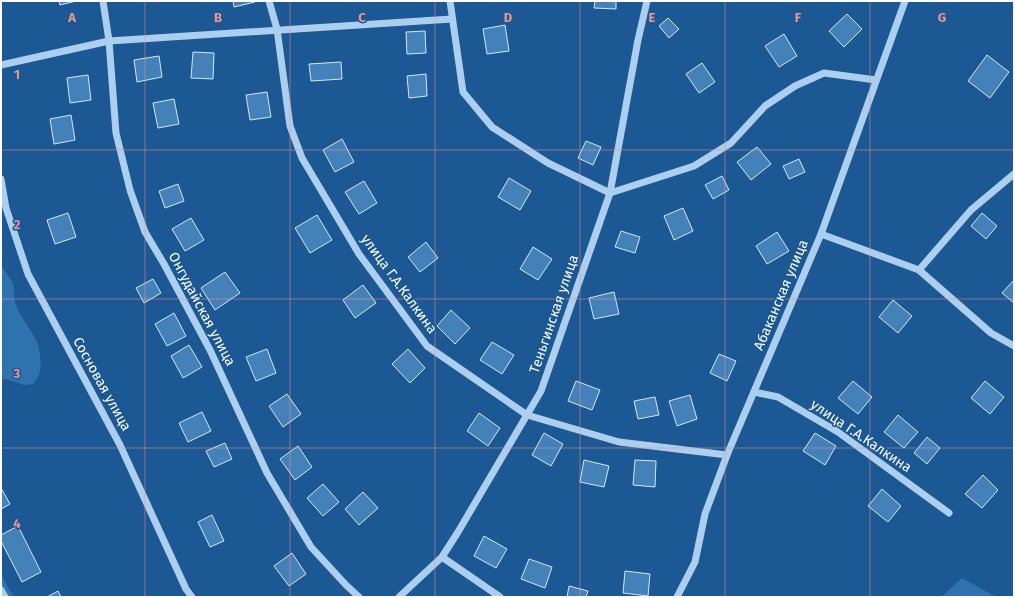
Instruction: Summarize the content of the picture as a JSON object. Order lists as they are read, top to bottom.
{
  "streets": {
    "street": [
      "улица Г.А.Калкина",
      "Абаканская улица",
      "Онгудайская улица",
      "Теньгинская улица",
      "Сосновая улица"
    ]
  },
  "crossings": [
    ["улица Г.А.Калкина", "Абаканская улица"],
    ["улица Г.А.Калкина", "Теньгинская улица"]
  ],
  "grid": {
    "columns": [
      "A",
      "B",
      "C",
      "D",
      "E",
      "F",
      "G"
    ],
    "rows": [
      "1",
      "2",
      "3",
      "4"
    ]
  }
}
